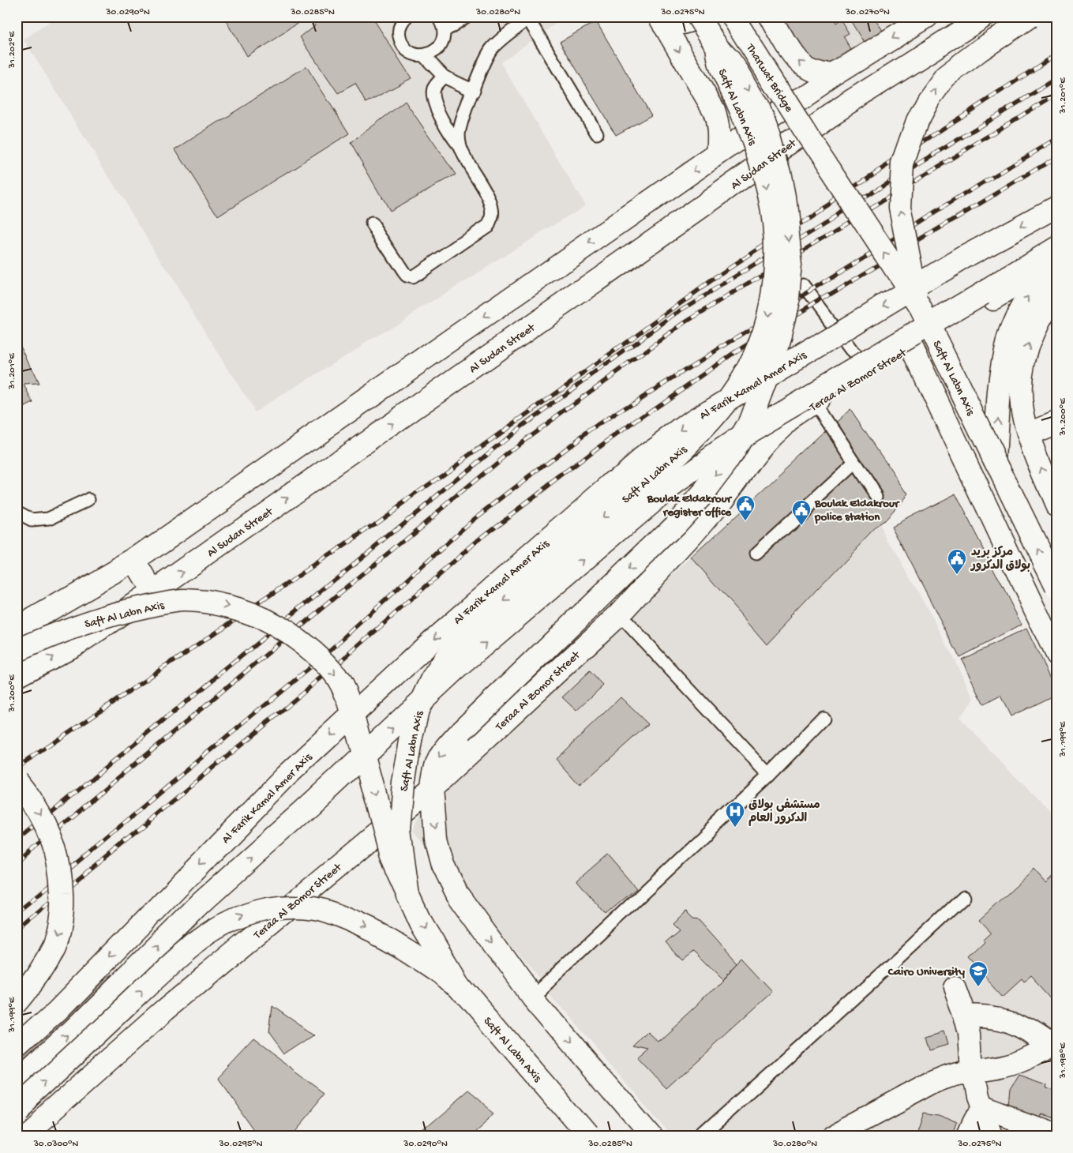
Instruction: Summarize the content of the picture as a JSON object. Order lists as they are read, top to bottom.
{
  "streets": {
    "main road": [
      "Tharwat Bridge",
      "Saft Al Labn Axis",
      "Al Sudan Street",
      "Teraa Al Zomor Street",
      "Al Farik Kamal Amer Axis"
    ]
  },
  "crossings": [
    ["Tharwat Bridge", "Saft Al Labn Axis"]
  ],
  "places": {
    "public building": ["Boulak Eldakrour register office", "Boulak Eldakrour police station", "مركز بريد بولاق الدكرور"],
    "hospital": ["مستشفى بولاق الدكرور العام"],
    "school or university": ["Cairo University"]
  },
  "coordinates": [
    "30.0290°N",
    "30.0285°N",
    "30.0280°N",
    "30.0275°N",
    "30.0270°N",
    "31.202°E",
    "31.201°E",
    "31.200°E",
    "31.199°E",
    "31.198°E",
    "30.0300°N",
    "30.0295°N"
  ]
}
